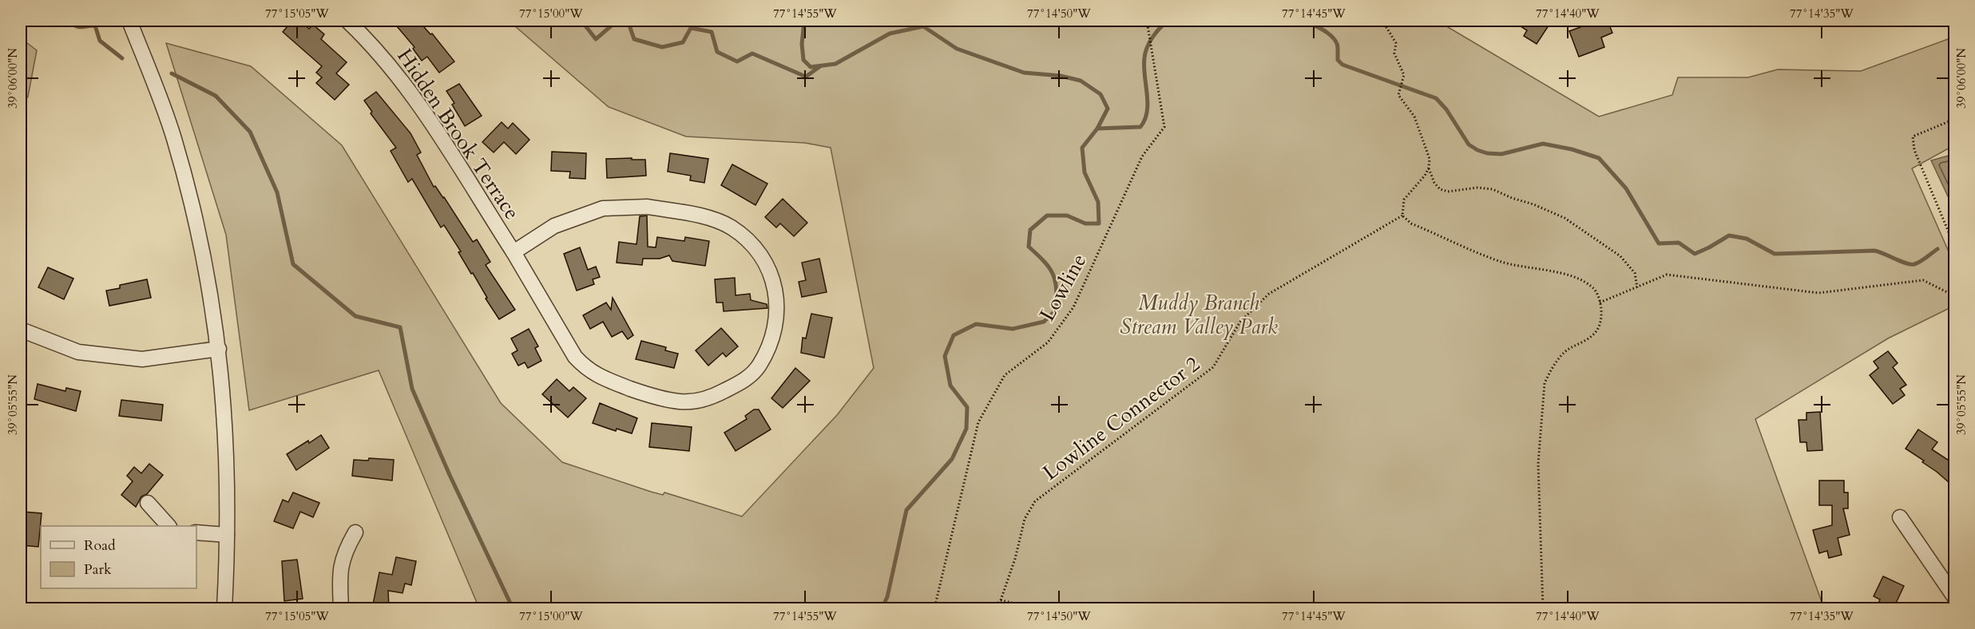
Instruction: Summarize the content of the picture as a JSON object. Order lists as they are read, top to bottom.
{
  "streets": {
    "street": ["Hidden Brook Terrace"],
    "path": ["Lowline", "Lowline Connector 2"]
  },
  "parks": ["Muddy Branch Stream Valley Park"],
  "legend": ["Road", "Park"],
  "coordinates": [
    "77°15'05\"W",
    "77°15'00\"W",
    "77°14'55\"W",
    "77°14'50\"W",
    "77°14'45\"W",
    "77°14'40\"W",
    "77°14'35\"W",
    "39°06'00\"N",
    "39°05'55\"N"
  ]
}
